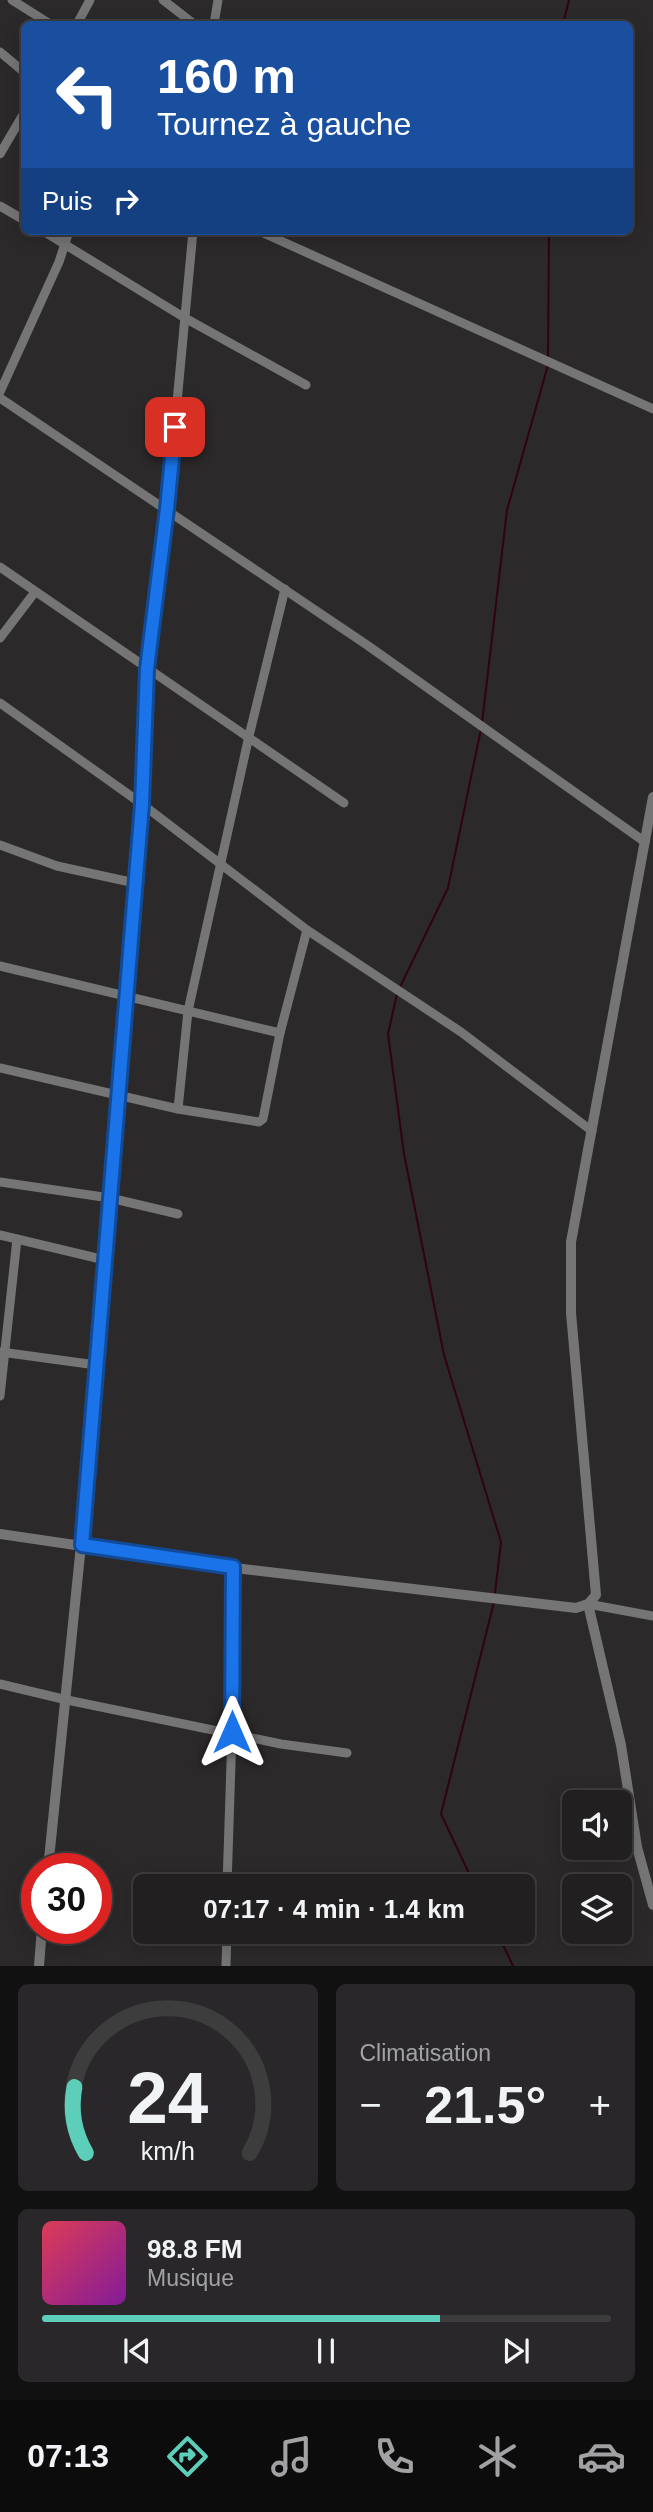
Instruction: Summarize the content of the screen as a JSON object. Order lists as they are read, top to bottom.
{
  "page": {
    "turn": ["160 m", "Tournez à gauche"],
    "then": "Puis",
    "limit": "30",
    "trip": "07:17 · 4 min · 1.4 km",
    "tile": "Climatisation",
    "heat": ["−", "21.5°", "+"],
    "song": ["98.8 FM", "Musique"],
    "tabs": "07:13",
    "gauge": ["24", "km/h"]
  }
}
